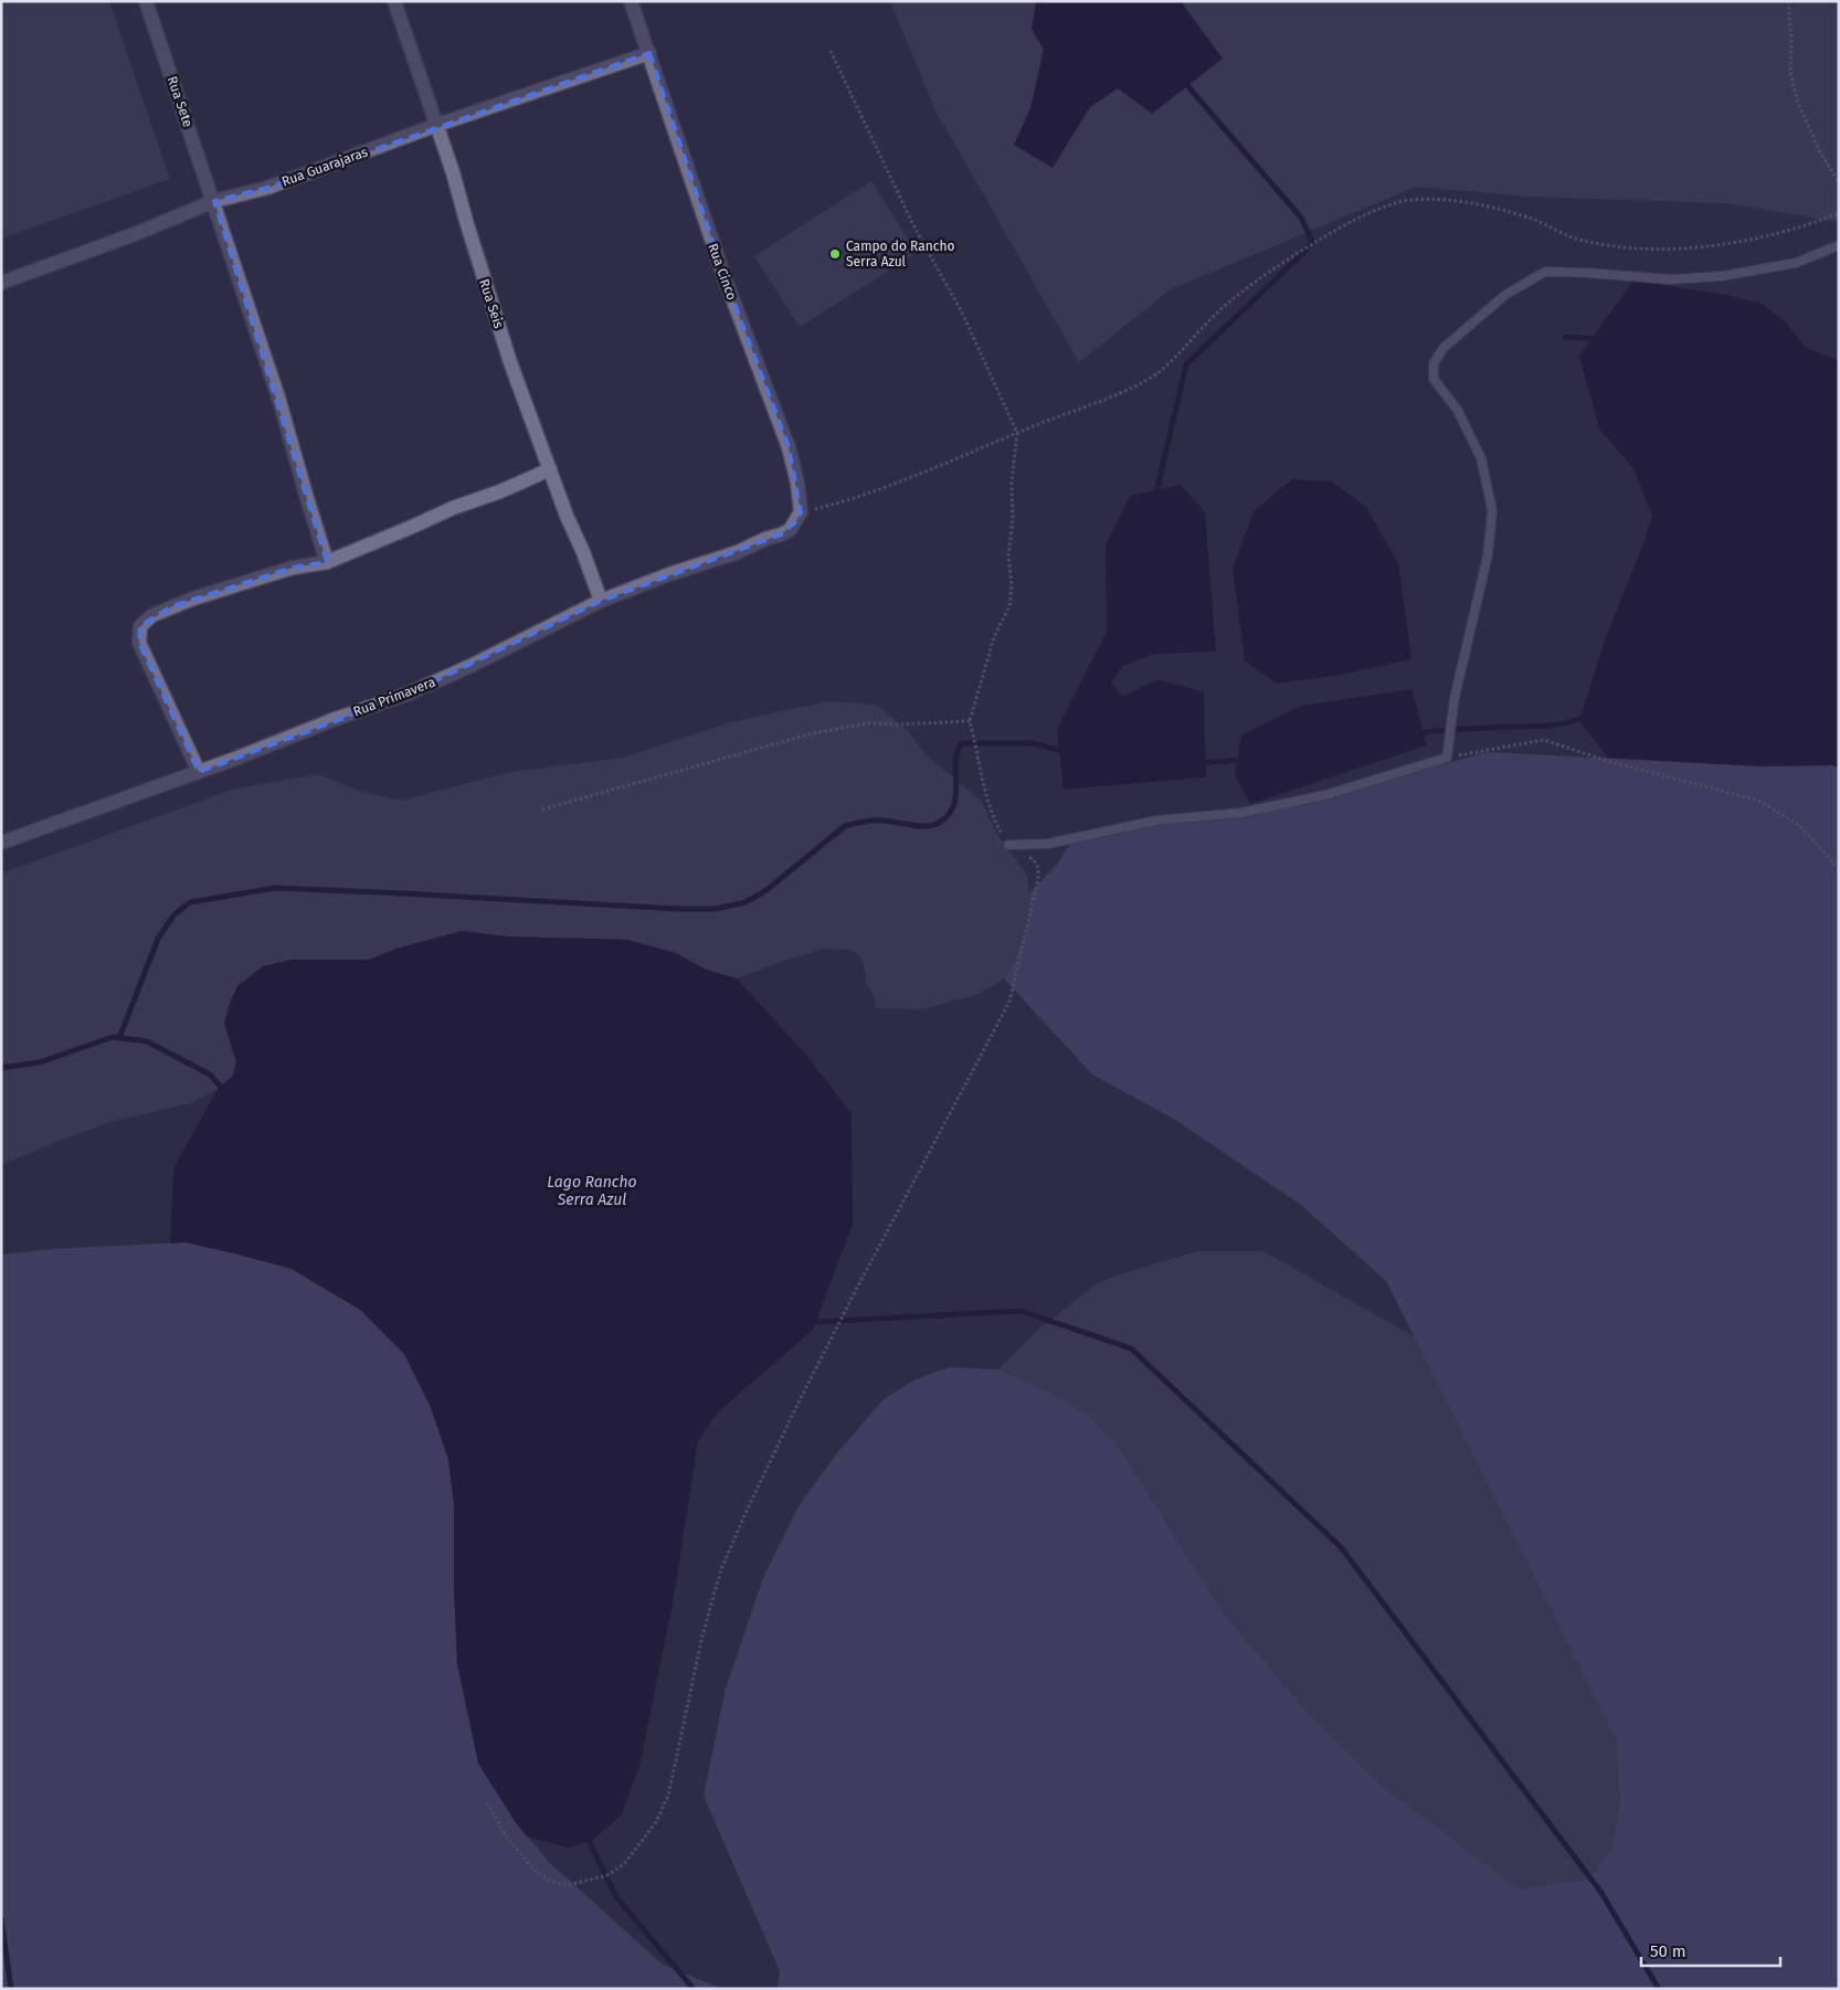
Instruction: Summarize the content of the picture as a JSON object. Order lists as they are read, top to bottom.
{
  "streets": {
    "street": [
      "Rua Sete",
      "Rua Guarajaras",
      "Rua Cinco",
      "Rua Seis",
      "Rua Primavera"
    ]
  },
  "crossings": [
    ["Rua Sete", "Rua Guarajaras"],
    ["Rua Guarajaras", "Rua Cinco"],
    ["Rua Guarajaras", "Rua Seis"],
    ["Rua Cinco", "Rua Primavera"],
    ["Rua Seis", "Rua Primavera"]
  ],
  "water": ["Lago Rancho Serra Azul"],
  "places": ["Campo do Rancho Serra Azul"],
  "scale_bar": "50 m"
}
